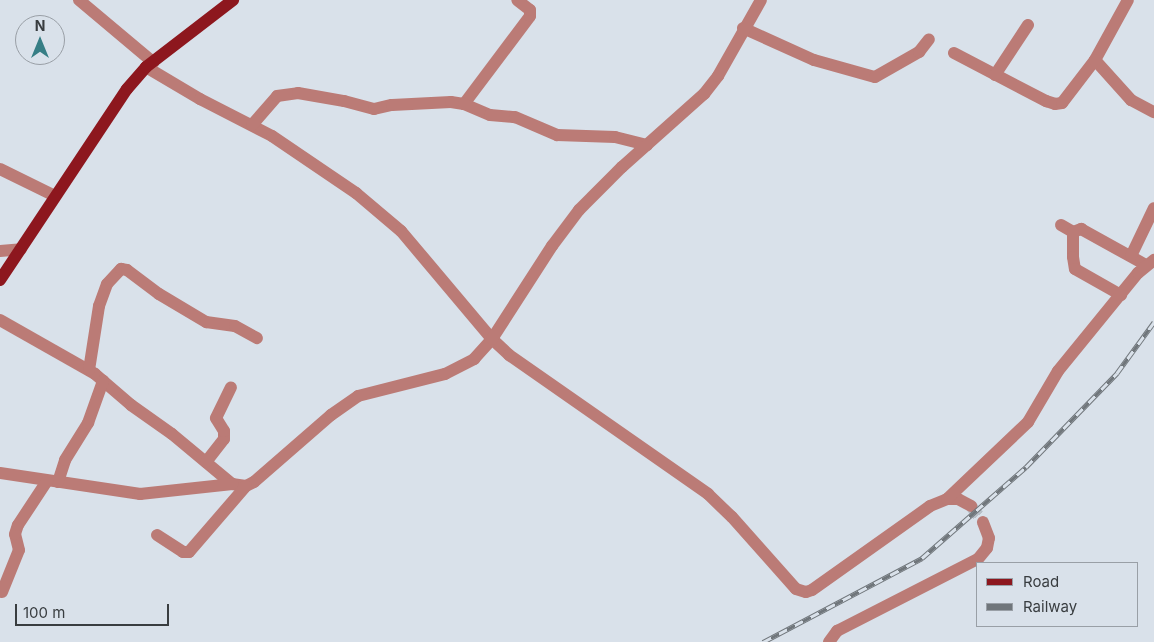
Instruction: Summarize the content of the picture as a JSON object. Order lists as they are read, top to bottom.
{
  "legend": ["Road", "Railway"],
  "scale_bar": "100 m",
  "north": "top"
}
